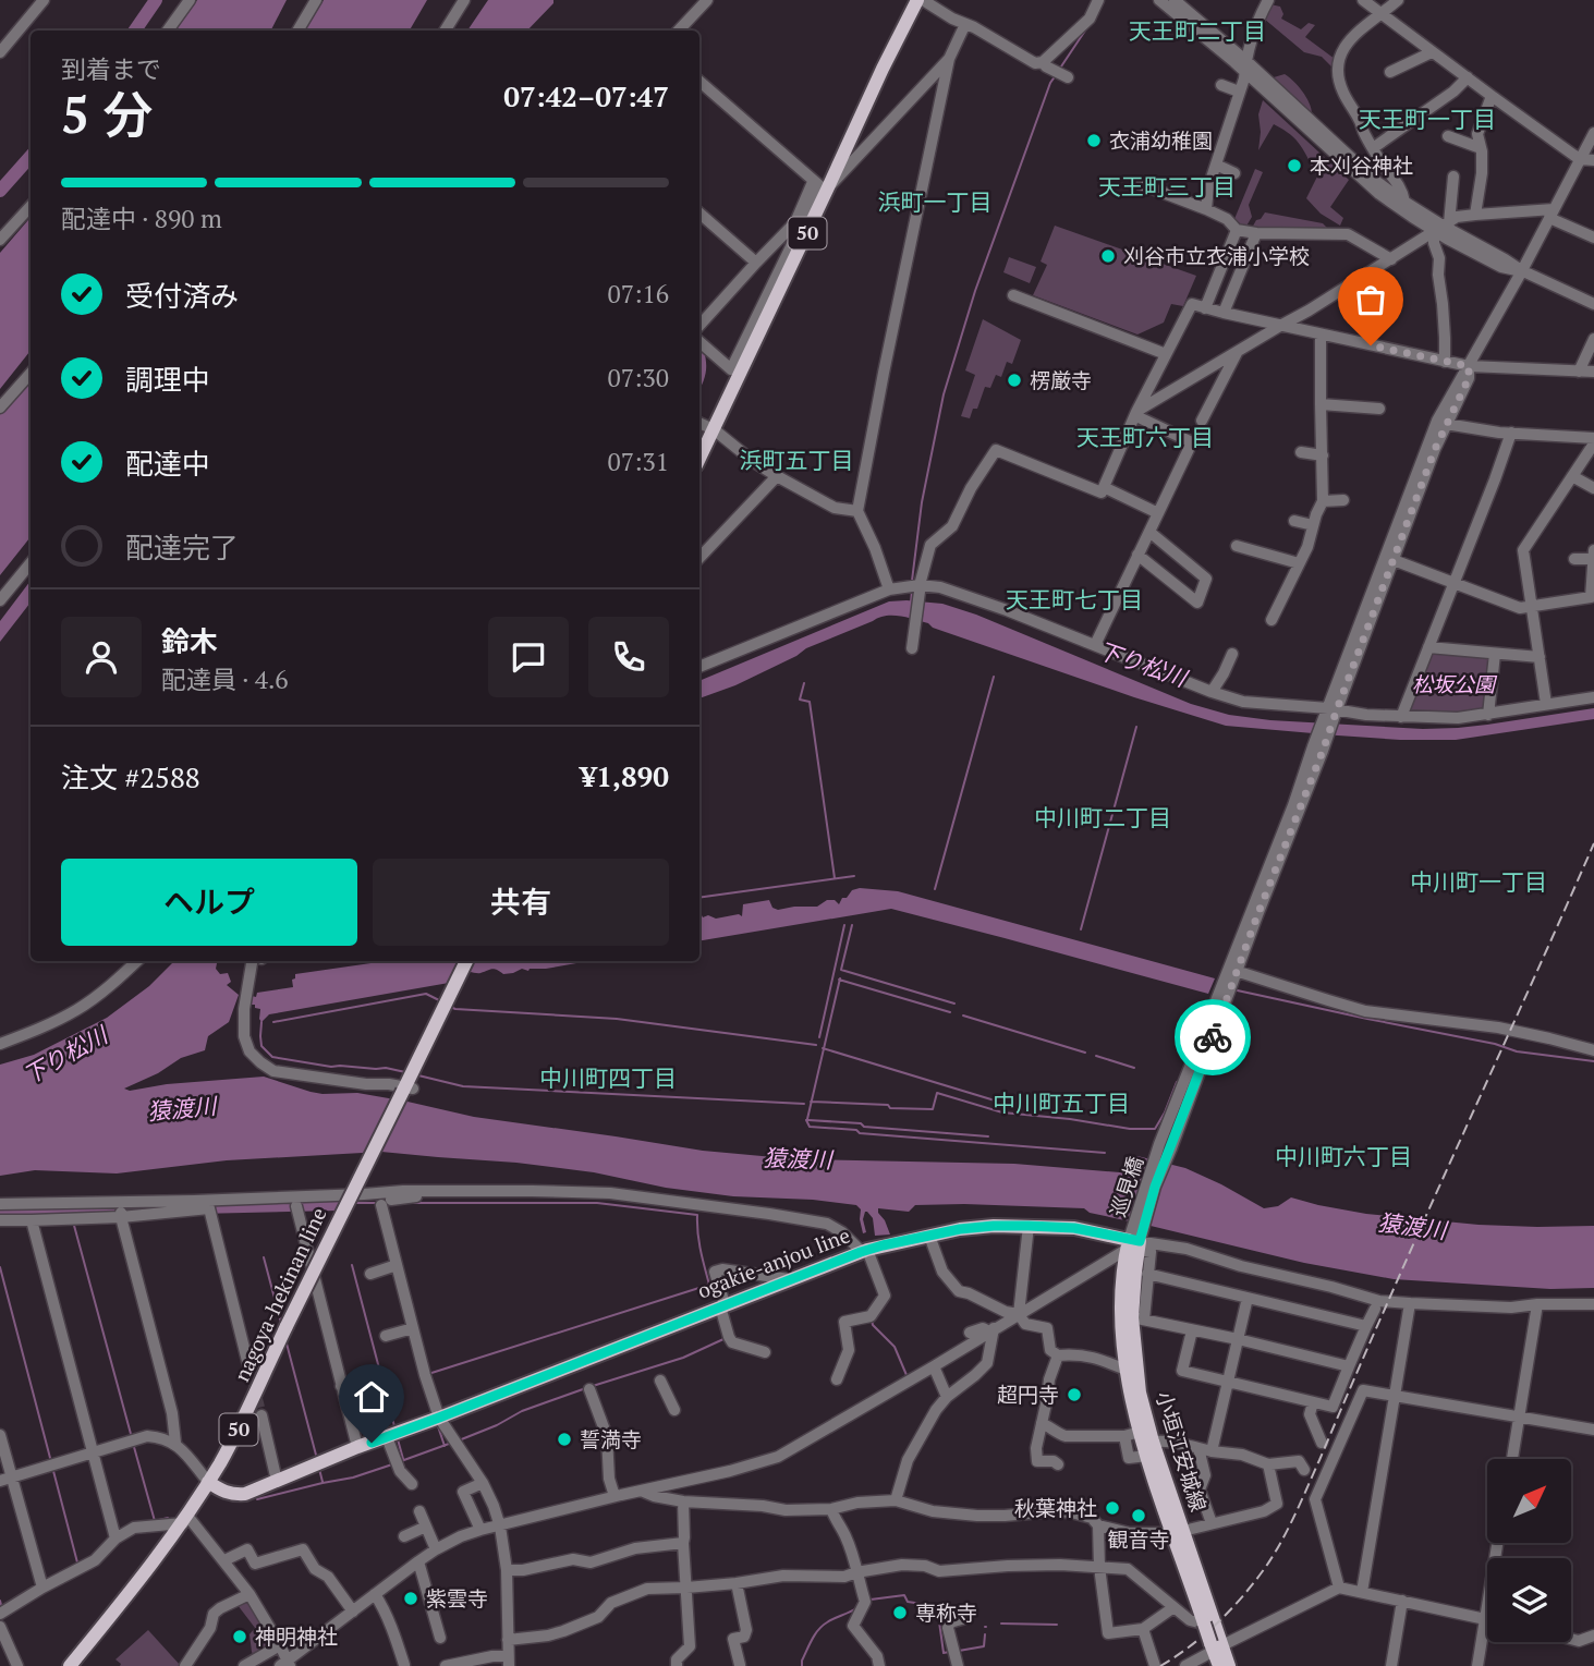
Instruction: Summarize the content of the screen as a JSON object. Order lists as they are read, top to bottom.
{
  "streets": {
    "main road": [
      "50",
      "ogakie-anjou line",
      "nagoya-hekinan line",
      "小垣江安城線"
    ],
    "street": ["巡見橋"]
  },
  "crossings": [
    ["巡見橋", "ogakie-anjou line"],
    ["巡見橋", "小垣江安城線"],
    ["ogakie-anjou line", "nagoya-hekinan line"],
    ["ogakie-anjou line", "小垣江安城線"]
  ],
  "districts": [
    "天王町二丁目",
    "天王町一丁目",
    "天王町三丁目",
    "浜町一丁目",
    "天王町六丁目",
    "浜町五丁目",
    "天王町七丁目",
    "中川町二丁目",
    "中川町一丁目",
    "中川町四丁目",
    "中川町五丁目",
    "中川町六丁目"
  ],
  "water": ["下り松川", "猿渡川"],
  "parks": ["松坂公園"],
  "places": [
    "衣浦幼稚園",
    "本刈谷神社",
    "刈谷市立衣浦小学校",
    "楞厳寺",
    "超円寺",
    "誓満寺",
    "秋葉神社",
    "観音寺",
    "紫雲寺",
    "専称寺",
    "神明神社"
  ],
  "north": "top right",
  "page": {
    "heading": ["5 分", "到着まで", "07:42–07:47"],
    "panel": [
      "鈴木",
      "配達員 · 4.6",
      "注文 #2588",
      "¥1,890"
    ],
    "bar": "配達中 · 890 m",
    "list": [
      ["受付済み", "07:16"],
      ["調理中", "07:30"],
      ["配達中", "07:31"],
      "配達完了"
    ],
    "buttons": ["ヘルプ", "共有"]
  }
}
